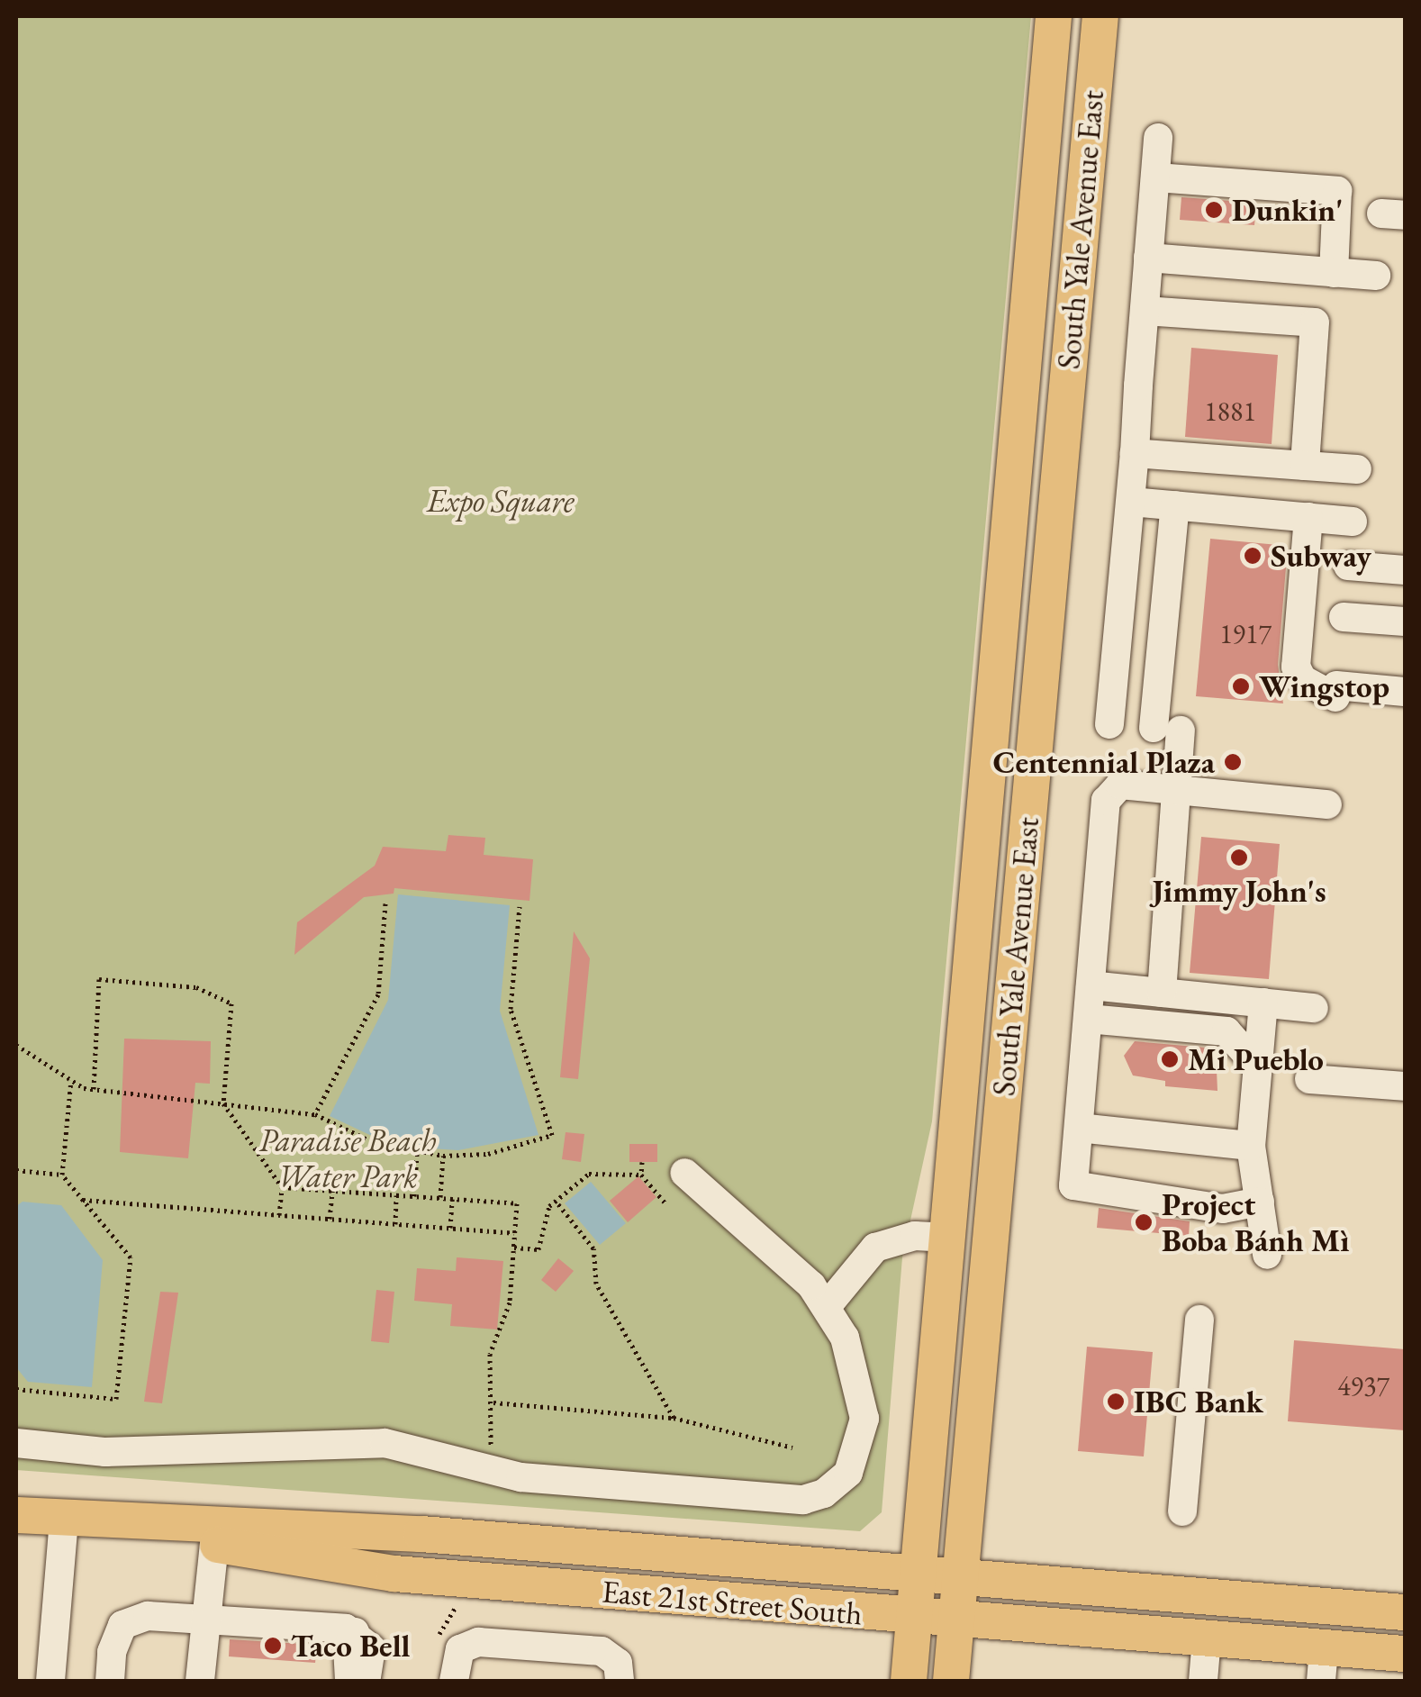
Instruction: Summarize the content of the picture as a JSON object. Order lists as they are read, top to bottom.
{
  "streets": {
    "main road": ["South Yale Avenue East", "East 21st Street South"]
  },
  "crossings": [
    ["South Yale Avenue East", "East 21st Street South"]
  ],
  "parks": ["Expo Square", "Paradise Beach Water Park"],
  "places": [
    "Dunkin'",
    "Subway",
    "Wingstop",
    "Centennial Plaza",
    "Jimmy John's",
    "Mi Pueblo",
    "Project Boba Bánh Mì",
    "IBC Bank",
    "Taco Bell"
  ],
  "house_numbers": ["1881", "1917", "4937"]
}
